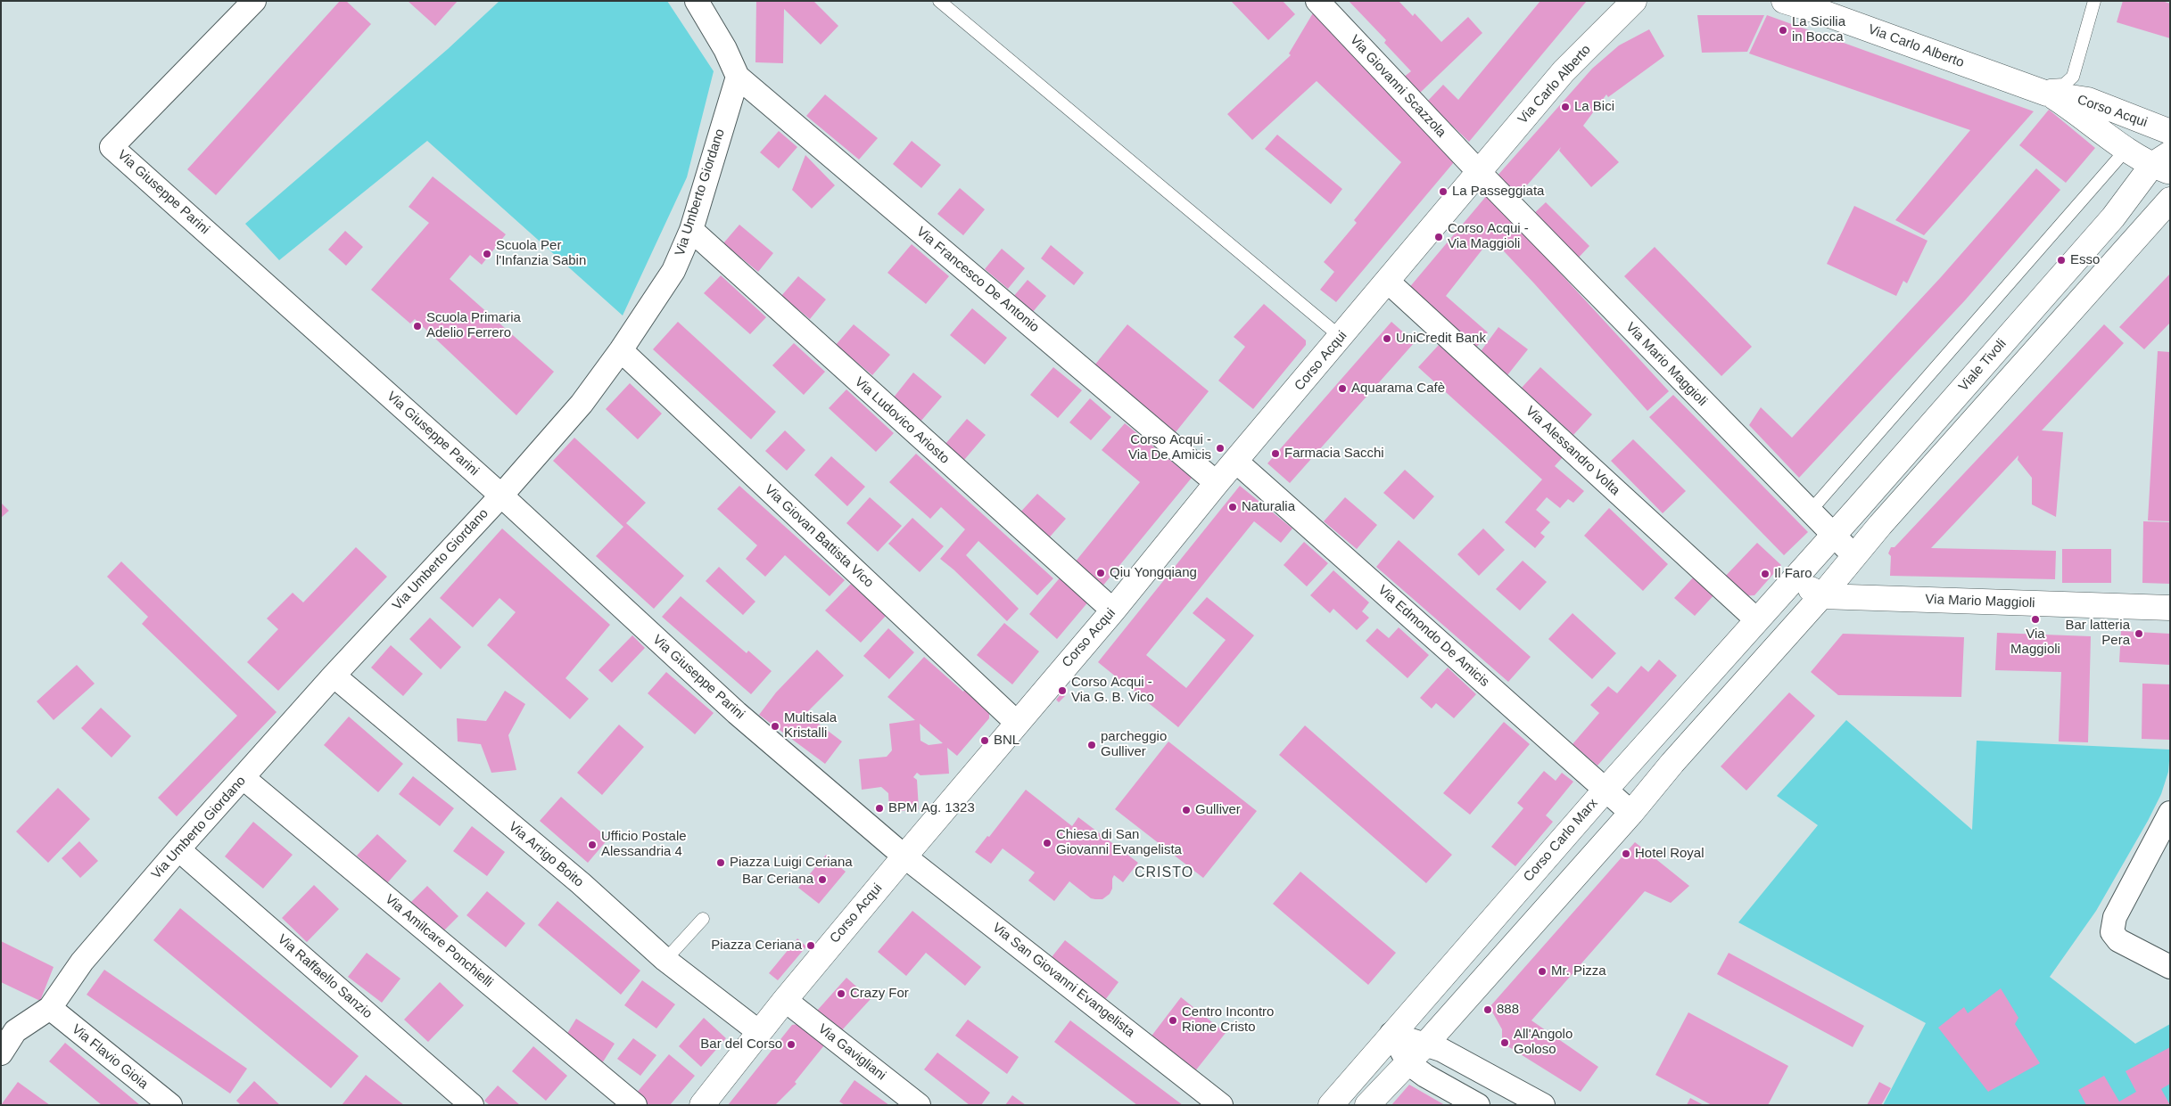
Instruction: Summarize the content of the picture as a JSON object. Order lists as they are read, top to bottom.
{
  "streets": {
    "street": [
      "Via Carlo Alberto",
      "Via Giovanni Scazzola",
      "Corso Acqui",
      "Via Giuseppe Parini",
      "Via Umberto Giordano",
      "Via Francesco De Antonio",
      "Via Mario Maggioli",
      "Viale Tivoli",
      "Via Ludovico Ariosto",
      "Via Alessandro Volta",
      "Via Giovan Battista Vico",
      "Via Edmondo De Amicis",
      "Corso Carlo Marx",
      "Via Arrigo Boito",
      "Via Amilcare Ponchielli",
      "Via Raffaello Sanzio",
      "Via San Giovanni Evangelista",
      "Via Gavigliani",
      "Via Flavio Gioia"
    ]
  },
  "crossings": [
    ["Via Carlo Alberto", "Via Giovanni Scazzola"],
    ["Via Carlo Alberto", "Corso Acqui"],
    ["Via Carlo Alberto", "Via Mario Maggioli"],
    ["Via Giovanni Scazzola", "Corso Acqui"],
    ["Via Giovanni Scazzola", "Via Mario Maggioli"],
    ["Corso Acqui", "Via Giuseppe Parini"],
    ["Corso Acqui", "Via Francesco De Antonio"],
    ["Corso Acqui", "Via Mario Maggioli"],
    ["Corso Acqui", "Viale Tivoli"],
    ["Corso Acqui", "Via Ludovico Ariosto"],
    ["Corso Acqui", "Via Alessandro Volta"],
    ["Corso Acqui", "Via Giovan Battista Vico"],
    ["Corso Acqui", "Via Edmondo De Amicis"],
    ["Corso Acqui", "Via Arrigo Boito"],
    ["Corso Acqui", "Via San Giovanni Evangelista"],
    ["Corso Acqui", "Via Gavigliani"],
    ["Via Giuseppe Parini", "Via Umberto Giordano"],
    ["Via Giuseppe Parini", "Via San Giovanni Evangelista"],
    ["Via Umberto Giordano", "Via Francesco De Antonio"],
    ["Via Umberto Giordano", "Via Ludovico Ariosto"],
    ["Via Umberto Giordano", "Via Giovan Battista Vico"],
    ["Via Umberto Giordano", "Via Arrigo Boito"],
    ["Via Umberto Giordano", "Via Amilcare Ponchielli"],
    ["Via Umberto Giordano", "Via Raffaello Sanzio"],
    ["Via Umberto Giordano", "Via Flavio Gioia"],
    ["Via Mario Maggioli", "Viale Tivoli"],
    ["Viale Tivoli", "Corso Carlo Marx"],
    ["Via Alessandro Volta", "Corso Carlo Marx"],
    ["Via Edmondo De Amicis", "Corso Carlo Marx"]
  ],
  "districts": ["CRISTO"],
  "places": [
    "La Sicilia in Bocca",
    "La Bici",
    "La Passeggiata",
    "Corso Acqui - Via Maggioli",
    "Scuola Per l'Infanzia Sabin",
    "Esso",
    "Scuola Primaria Adelio Ferrero",
    "UniCredit Bank",
    "Aquarama Cafè",
    "Corso Acqui - Via De Amicis",
    "Farmacia Sacchi",
    "Naturalia",
    "Qiu Yongqiang",
    "Il Faro",
    "Via Maggioli",
    "Bar latteria Pera",
    "Corso Acqui - Via G. B. Vico",
    "Multisala Kristalli",
    "BNL",
    "parcheggio Gulliver",
    "BPM Ag. 1323",
    "Gulliver",
    "Chiesa di San Giovanni Evangelista",
    "Ufficio Postale Alessandria 4",
    "Hotel Royal",
    "Piazza Luigi Ceriana",
    "Bar Ceriana",
    "Piazza Ceriana",
    "Mr. Pizza",
    "Crazy For",
    "888",
    "Centro Incontro Rione Cristo",
    "All'Angolo Goloso",
    "Bar del Corso"
  ]
}
